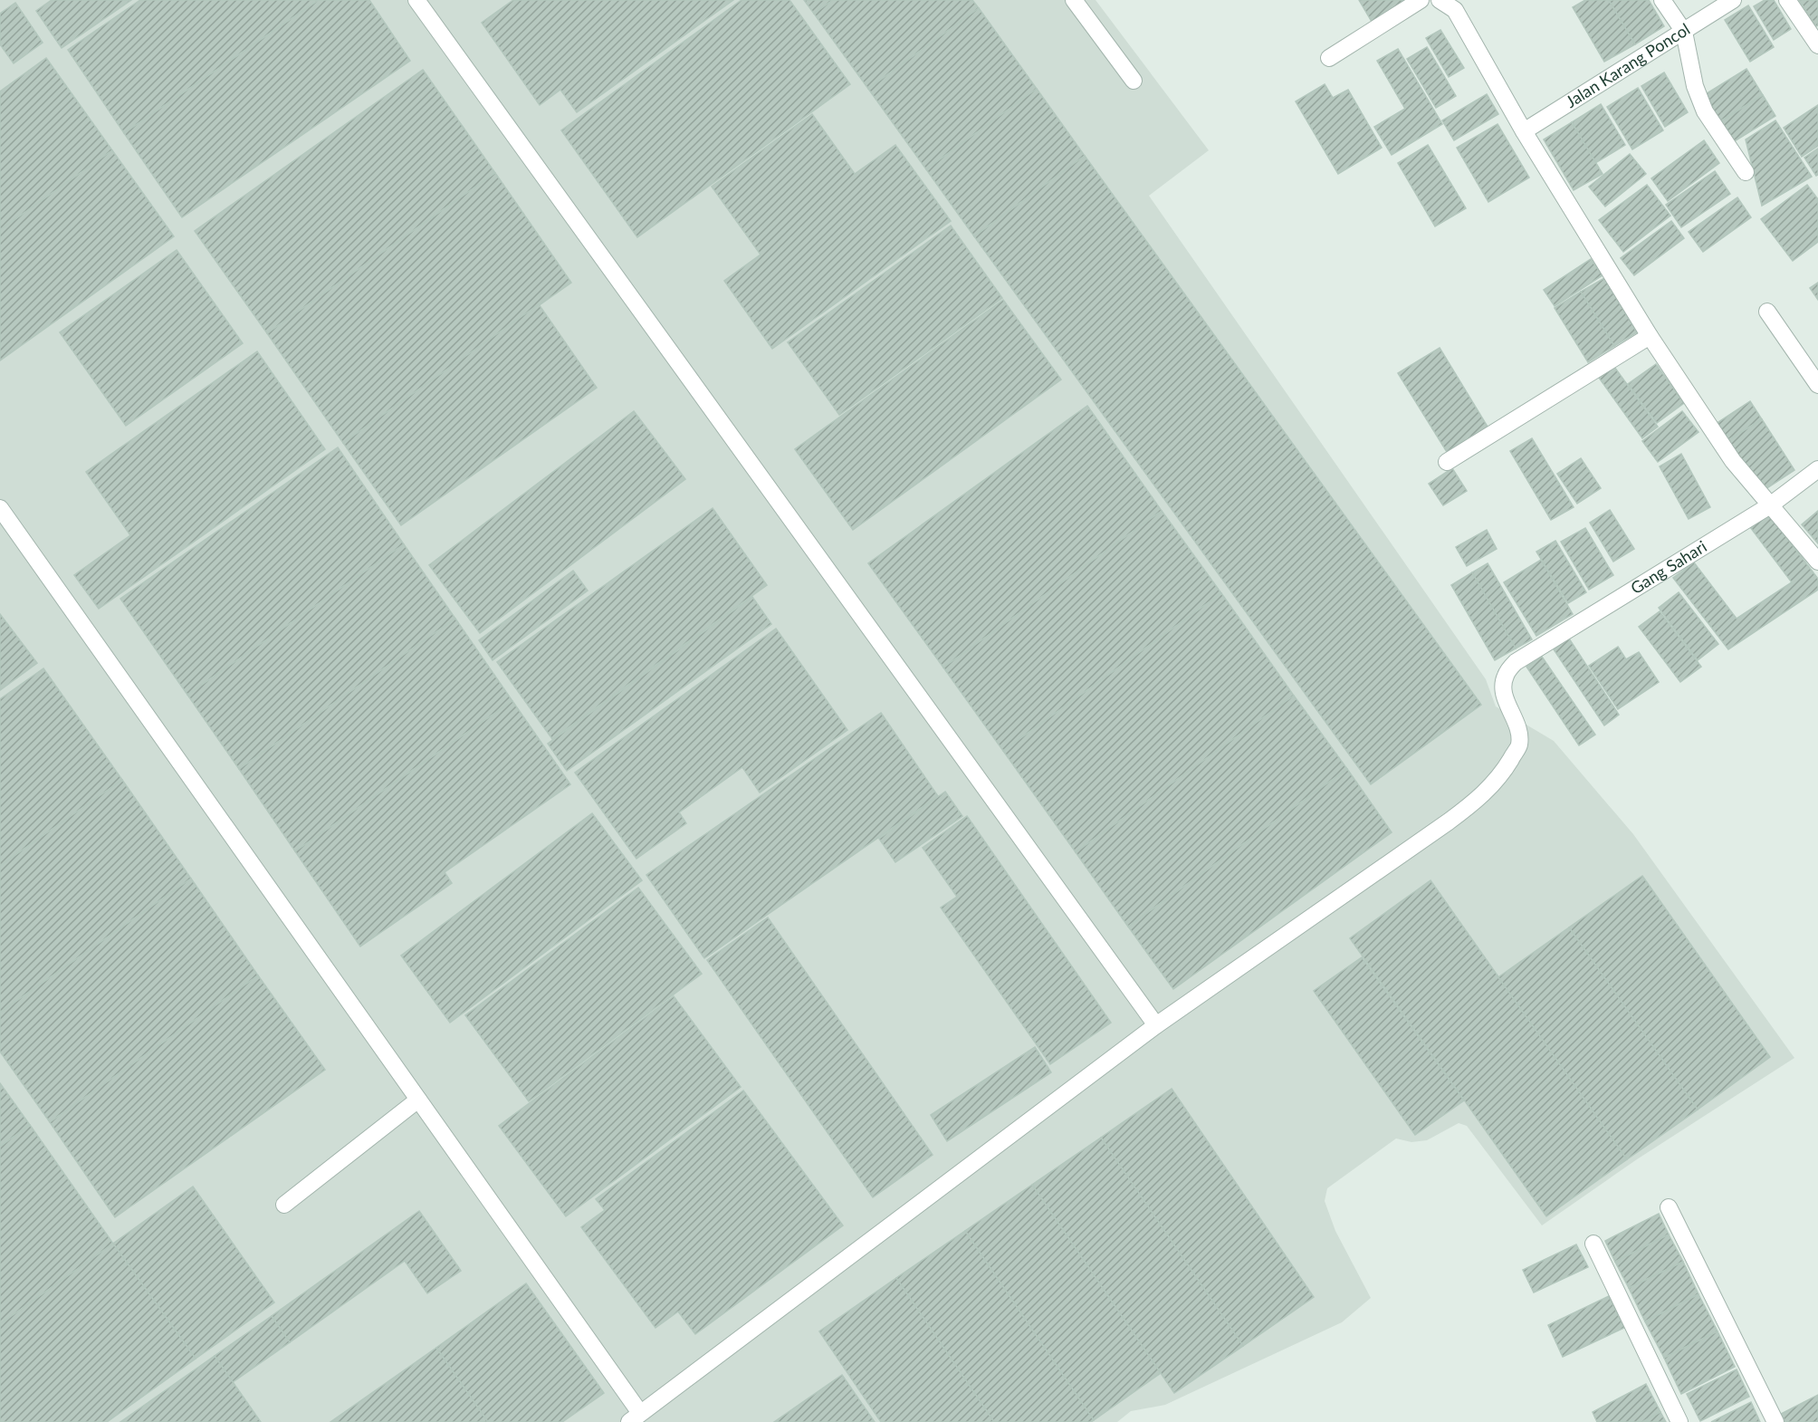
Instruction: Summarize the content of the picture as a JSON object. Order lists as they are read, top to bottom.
{
  "streets": {
    "street": ["Jalan Karang Poncol", "Gang Sahari"]
  }
}
